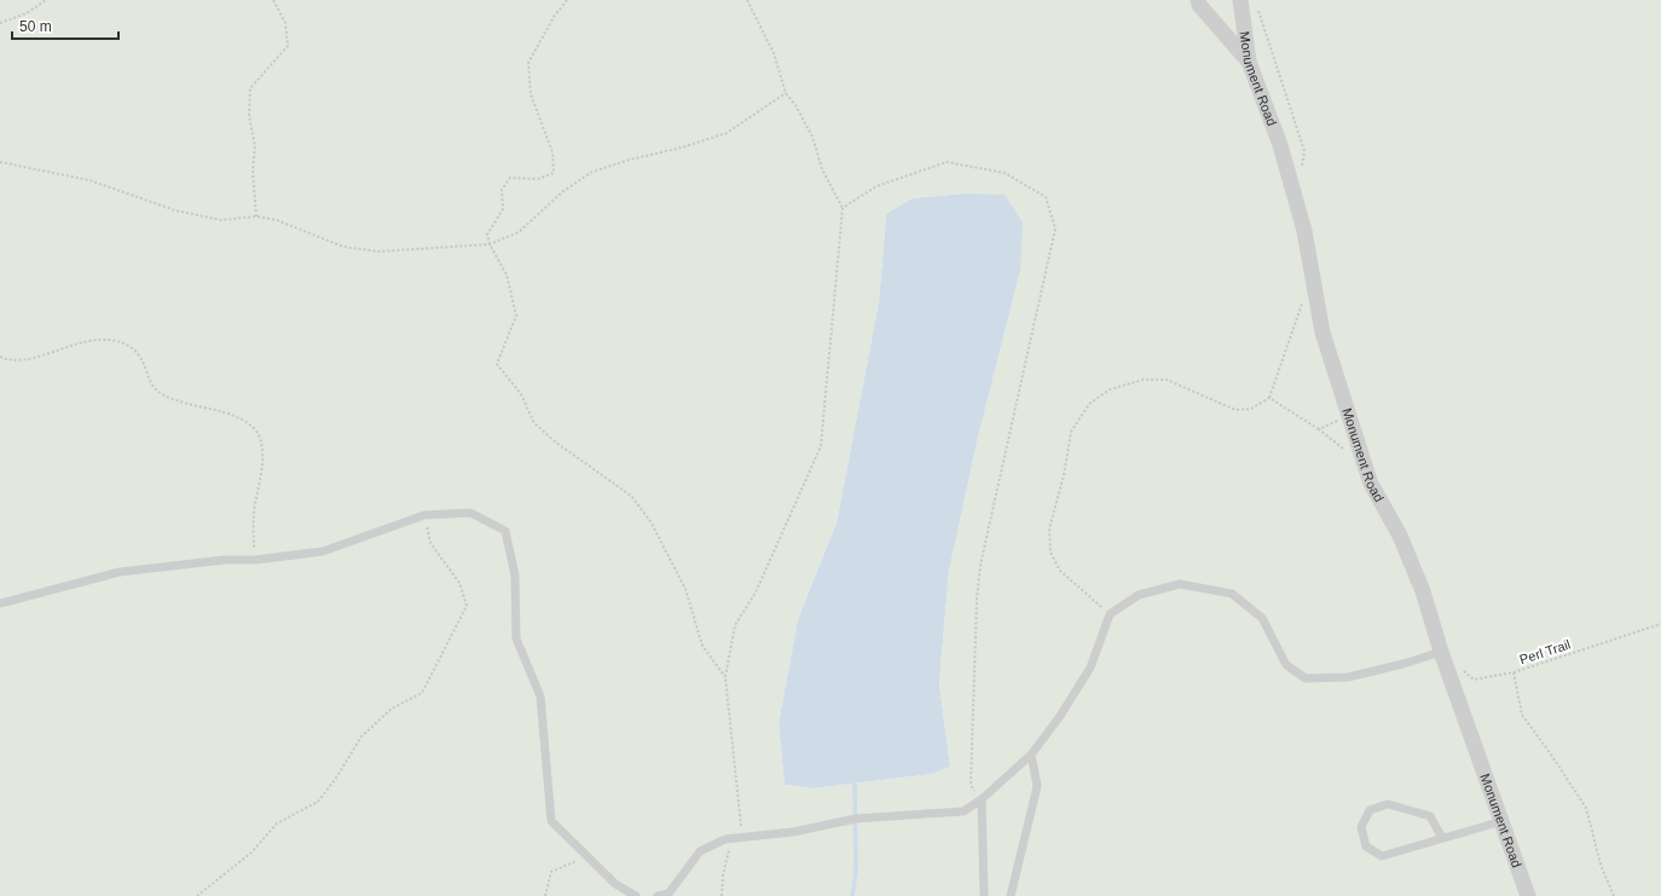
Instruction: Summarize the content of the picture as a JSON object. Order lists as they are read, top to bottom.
{
  "streets": {
    "street": ["Monument Road"],
    "path": ["Perl Trail"]
  },
  "scale_bar": "50 m"
}
